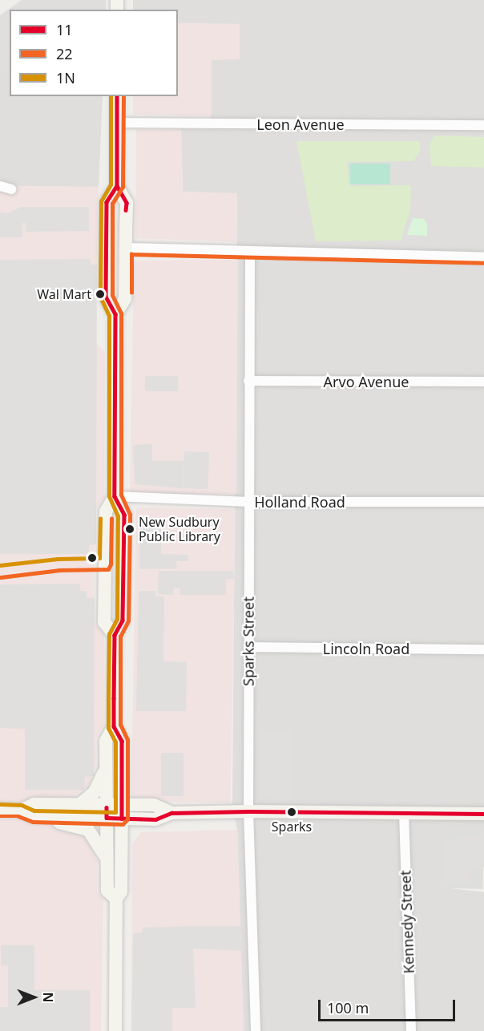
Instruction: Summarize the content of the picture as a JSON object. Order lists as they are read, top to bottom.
{
  "streets": {
    "street": [
      "Leon Avenue",
      "Arvo Avenue",
      "Holland Road",
      "Sparks Street",
      "Lincoln Road",
      "Kennedy Street"
    ]
  },
  "crossings": [
    ["Arvo Avenue", "Sparks Street"],
    ["Holland Road", "Sparks Street"],
    ["Sparks Street", "Lincoln Road"]
  ],
  "places": ["Wal Mart", "New Sudbury Public Library", "Sparks"],
  "lines": ["transit line 11", "transit line 22", "transit line 1N"],
  "legend": ["11", "22", "1N"],
  "scale_bar": "100 m",
  "north": "right"
}
